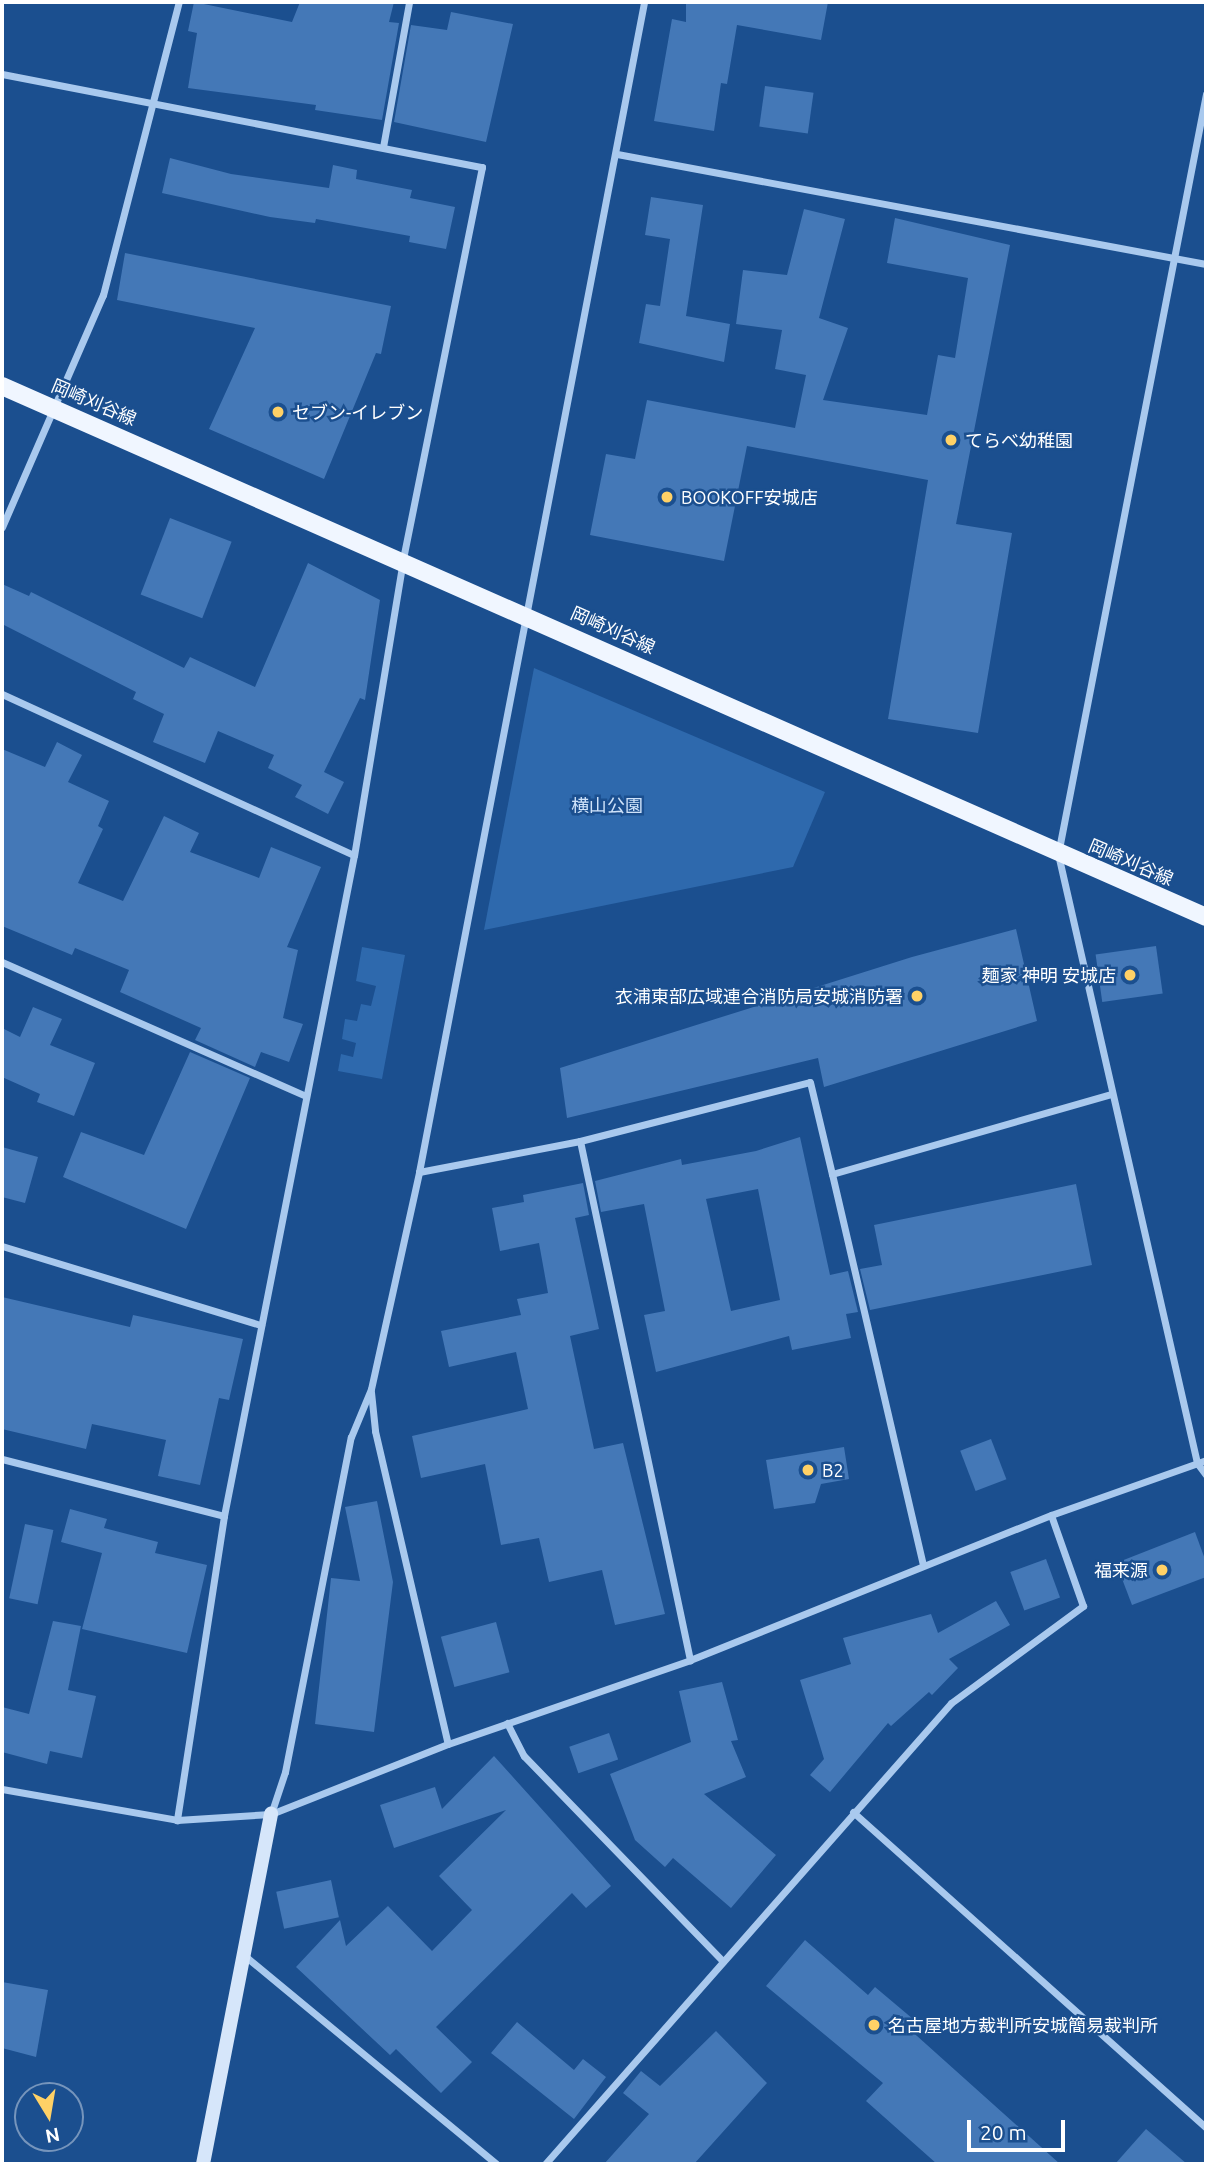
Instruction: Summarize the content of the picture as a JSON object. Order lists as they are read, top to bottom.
{
  "streets": {
    "main road": ["岡崎刈谷線"]
  },
  "parks": ["横山公園"],
  "places": [
    "セブン-イレブン",
    "てらべ幼稚園",
    "BOOKOFF安城店",
    "麺家 神明 安城店",
    "衣浦東部広域連合消防局安城消防署",
    "B2",
    "福来源",
    "名古屋地方裁判所安城簡易裁判所"
  ],
  "scale_bar": "20 m",
  "north": "bottom"
}
